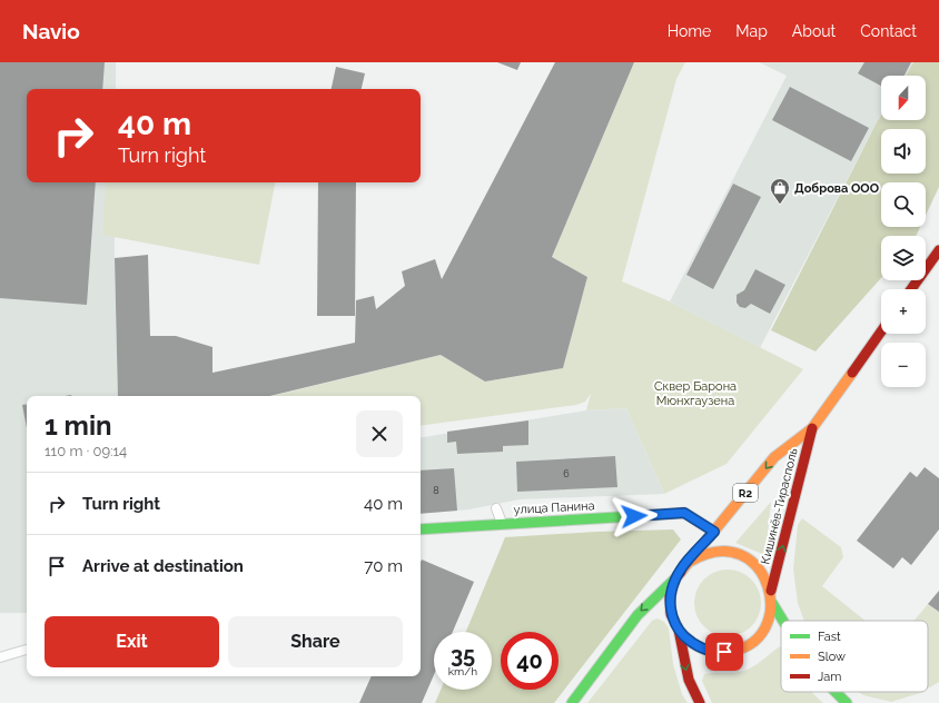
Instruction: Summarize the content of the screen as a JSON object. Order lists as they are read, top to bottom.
{
  "streets": {
    "main road": ["R2", "Кишинёв-Тирасполь", "улица Панина"]
  },
  "crossings": [
    ["R2", "Кишинёв-Тирасполь"],
    ["R2", "улица Панина"]
  ],
  "one_way": ["Кишинёв-Тирасполь"],
  "parks": ["Сквер Барона Мюнхгаузена"],
  "places": {
    "shop": ["Доброва ООО"]
  },
  "house_numbers": ["6", "8"],
  "legend": ["Fast", "Slow", "Jam"],
  "north": "bottom",
  "page": {
    "header": "Navio",
    "nav": [
      "Home",
      "Map",
      "About",
      "Contact"
    ],
    "map_buttons": ["+", "−"],
    "turn": ["40 m", "Turn right"],
    "heading": ["1 min", "110 m · 09:14"],
    "list": [
      {
        "name": "Turn right",
        "value": "40 m"
      },
      {
        "name": "Arrive at destination",
        "value": "70 m"
      }
    ],
    "buttons": ["Exit", "Share"],
    "speed": "35 km/h",
    "limit": "40"
  }
}
